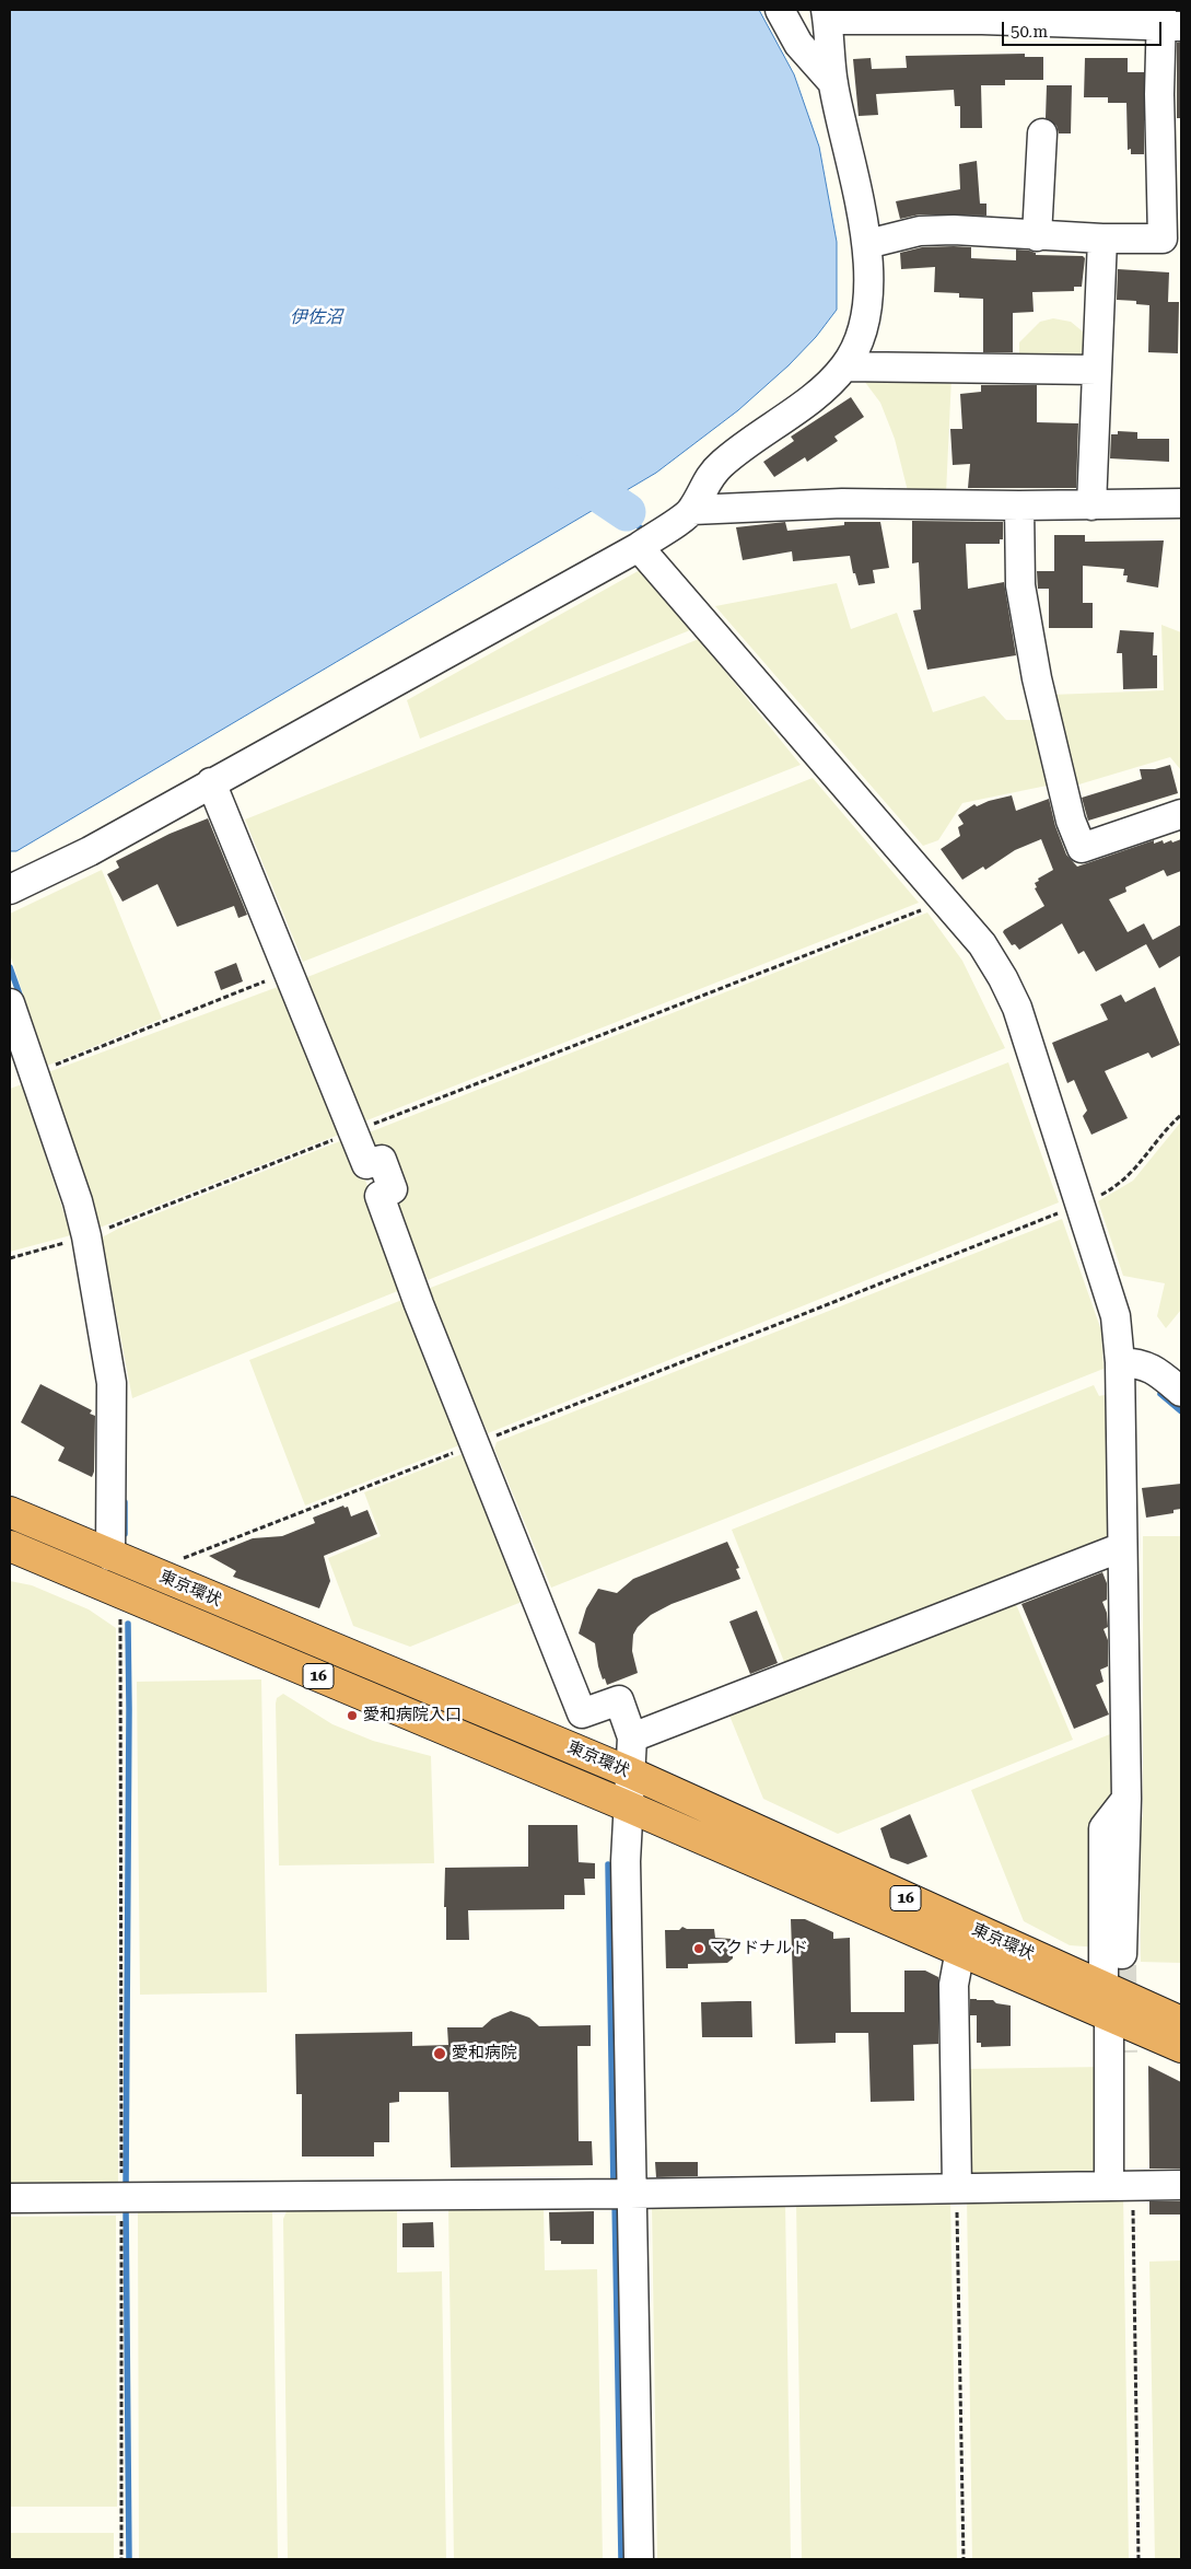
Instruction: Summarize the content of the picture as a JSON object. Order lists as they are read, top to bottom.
{
  "streets": {
    "highway": ["東京環状", "16"]
  },
  "water": ["伊佐沼"],
  "places": ["愛和病院入口", "マクドナルド", "愛和病院"],
  "scale_bar": "50 m"
}
